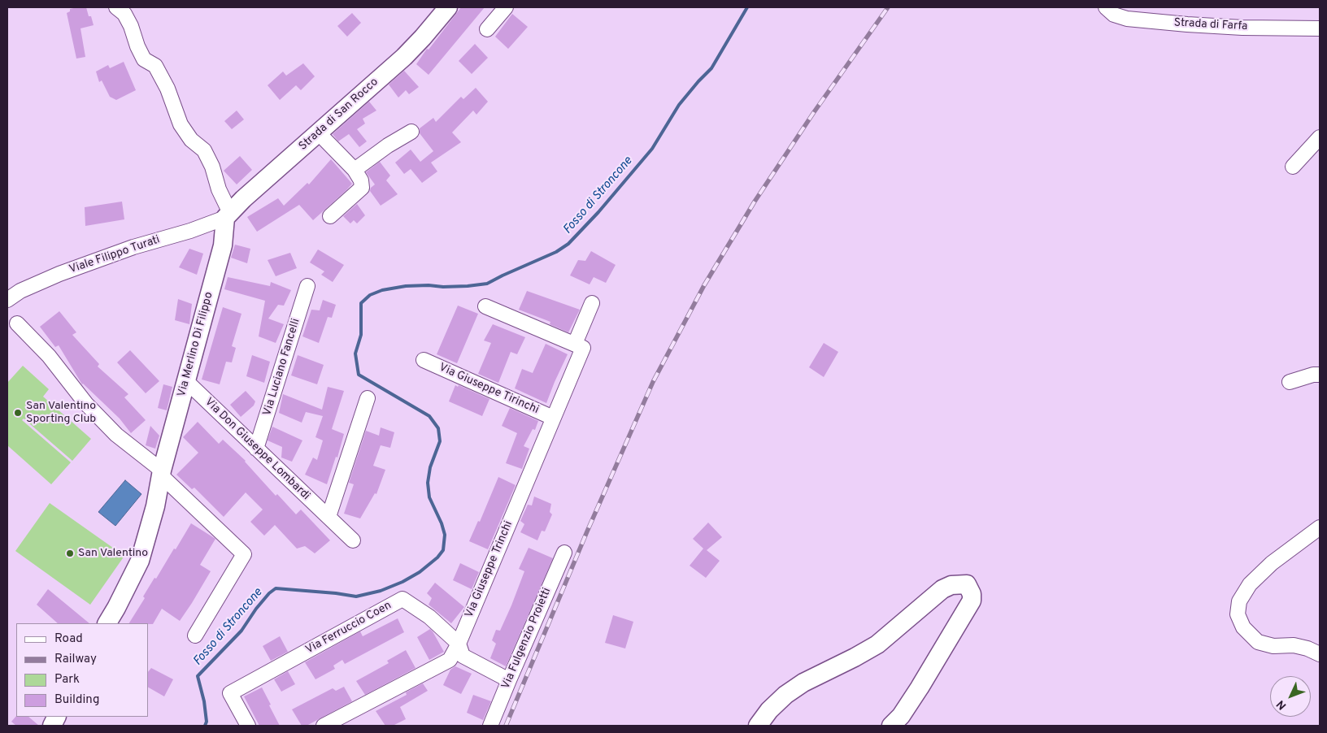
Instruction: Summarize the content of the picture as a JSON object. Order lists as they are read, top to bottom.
{
  "streets": {
    "main road": ["Strada di San Rocco", "Via Merlino Di Filippo"],
    "street": [
      "Strada di Farfa",
      "Viale Filippo Turati",
      "Via Luciano Fancelli",
      "Via Giuseppe Tirinchi",
      "Via Don Giuseppe Lombardi",
      "Via Giuseppe Trinchi",
      "Via Ferruccio Coen",
      "Via Fulgenzio Proietti"
    ]
  },
  "crossings": [
    ["Strada di San Rocco", "Viale Filippo Turati"],
    ["Strada di San Rocco", "Via Merlino Di Filippo"],
    ["Viale Filippo Turati", "Via Merlino Di Filippo"],
    ["Via Merlino Di Filippo", "Via Don Giuseppe Lombardi"],
    ["Via Luciano Fancelli", "Via Don Giuseppe Lombardi"],
    ["Via Giuseppe Tirinchi", "Via Giuseppe Trinchi"],
    ["Via Giuseppe Trinchi", "Via Ferruccio Coen"],
    ["Via Ferruccio Coen", "Via Fulgenzio Proietti"]
  ],
  "water": ["Fosso di Stroncone"],
  "places": ["San Valentino Sporting Club", "San Valentino"],
  "legend": [
    "Road",
    "Railway",
    "Park",
    "Building"
  ],
  "north": "bottom left"
}
